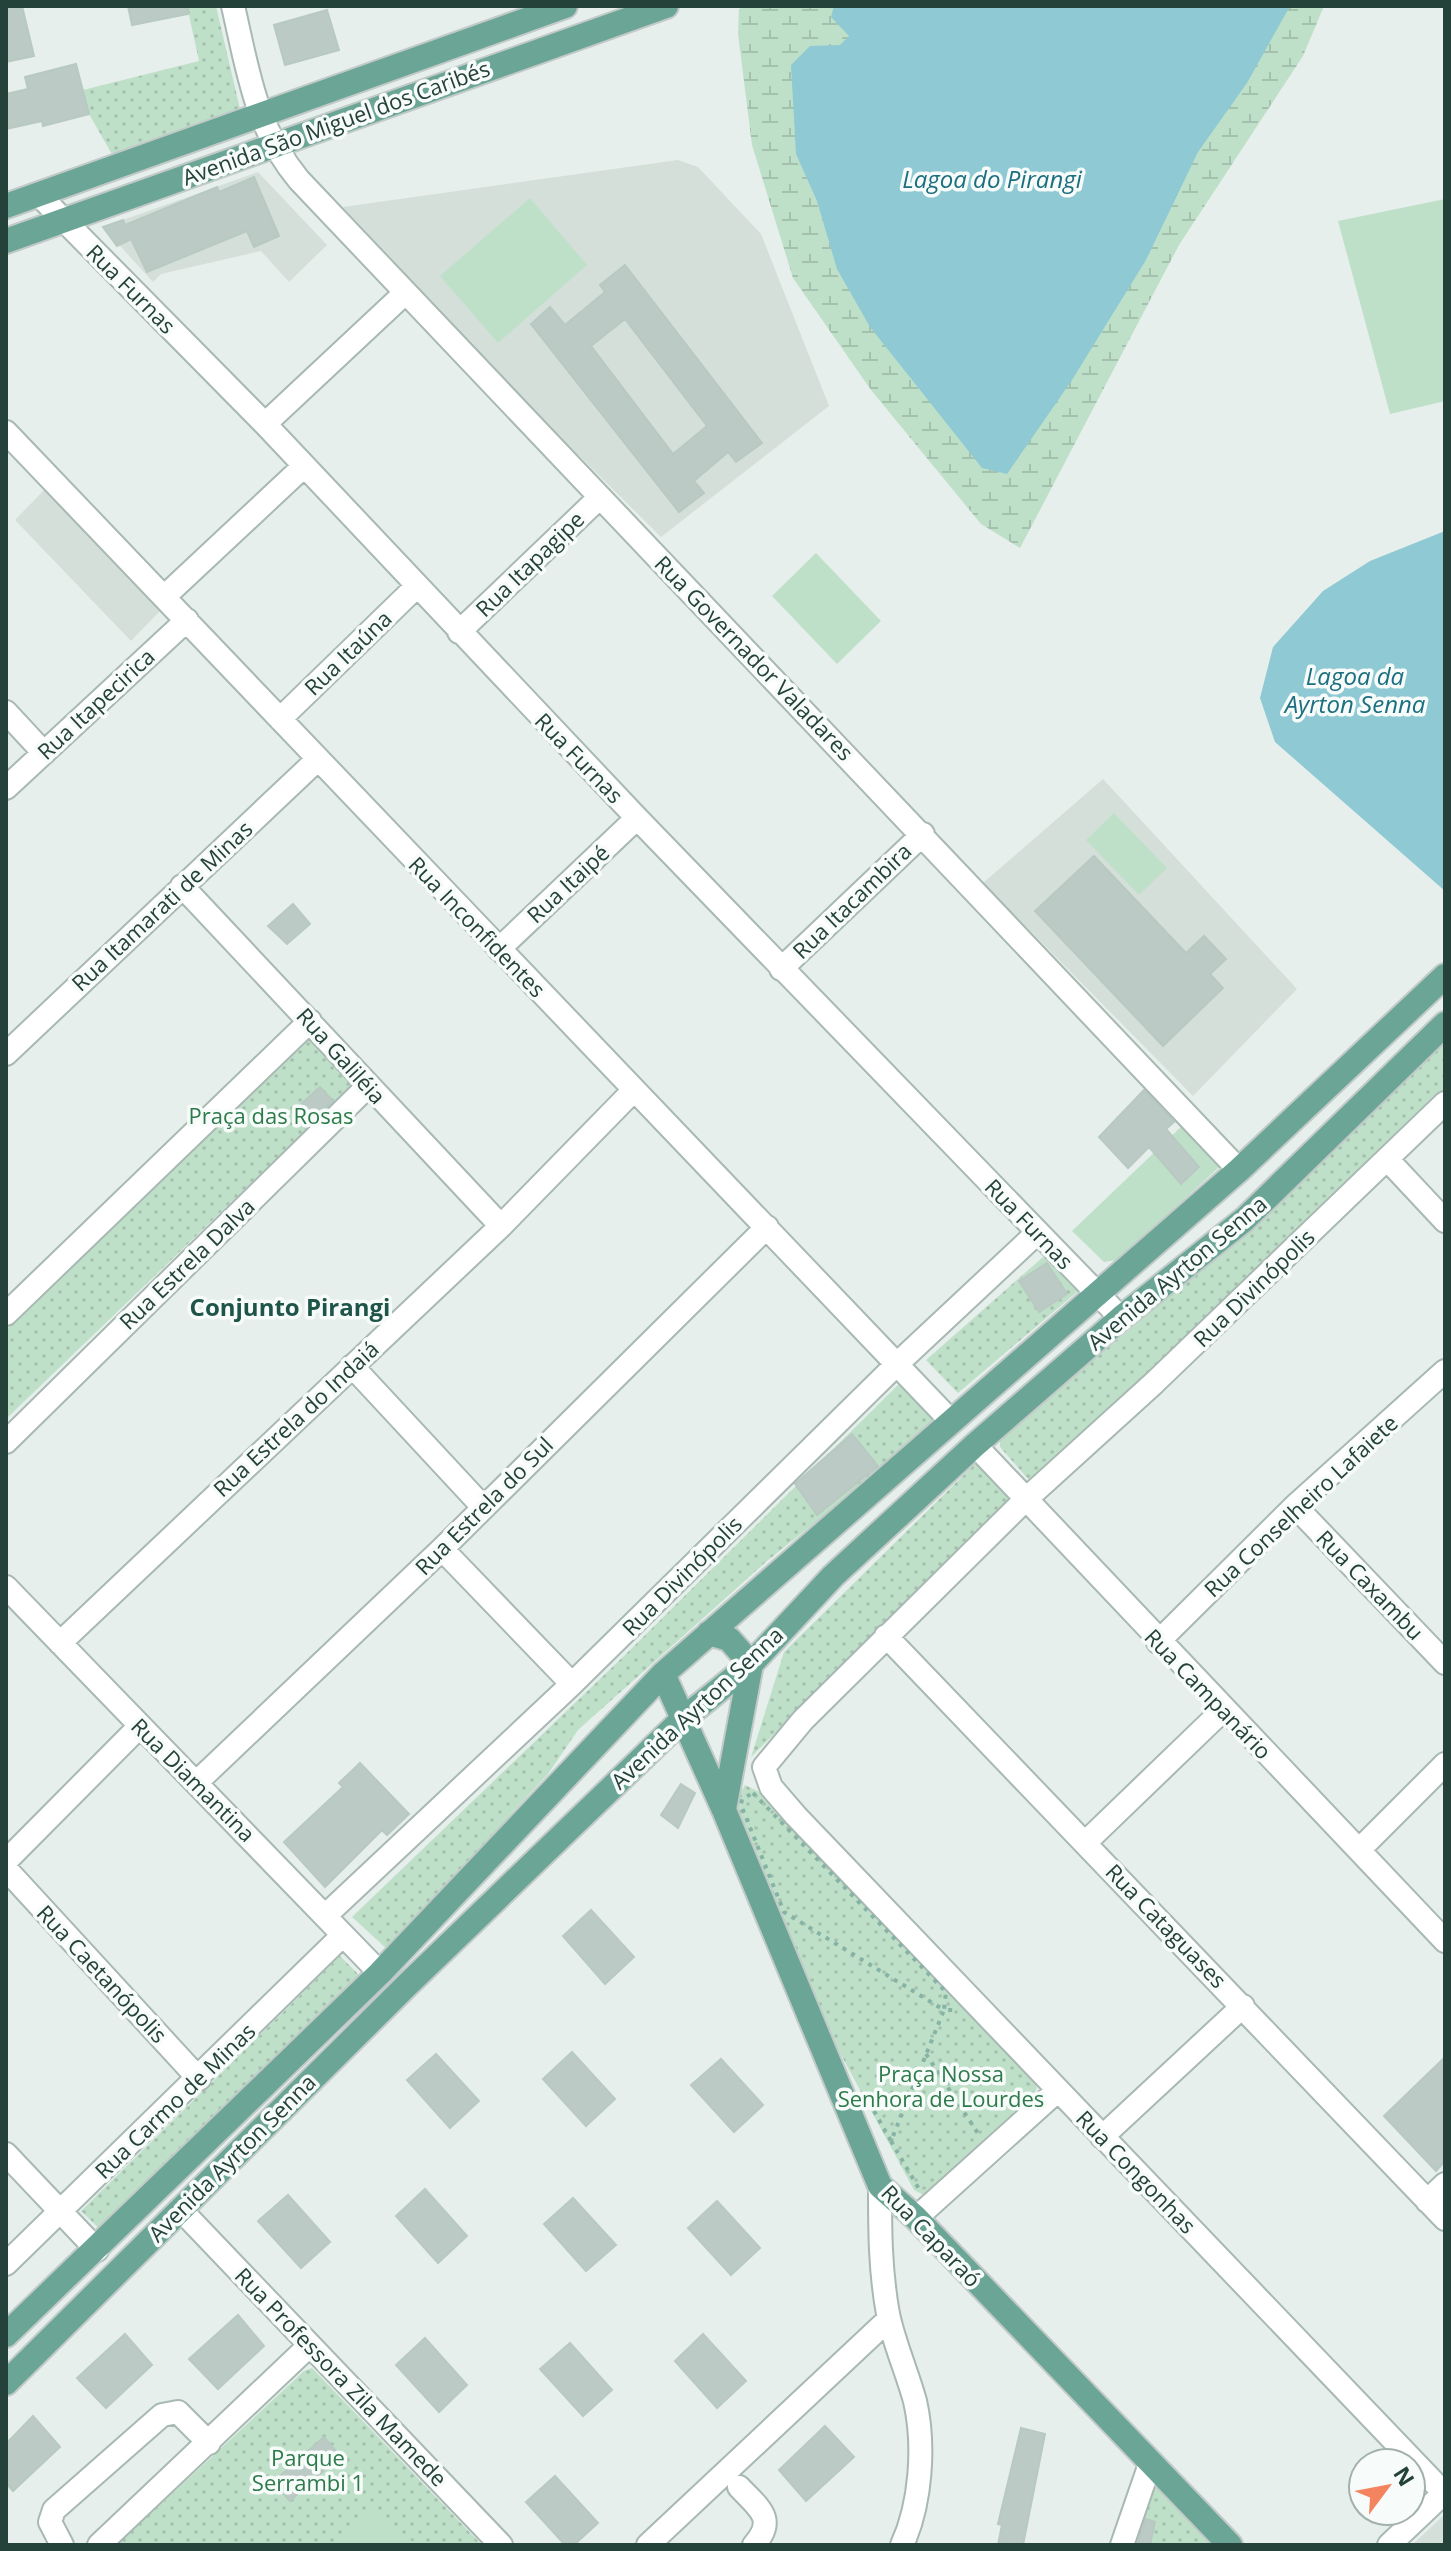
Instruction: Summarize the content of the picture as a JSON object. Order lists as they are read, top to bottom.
{
  "streets": {
    "main road": ["Avenida São Miguel dos Caribés", "Avenida Ayrton Senna", "Rua Caparaó"],
    "street": [
      "Rua Furnas",
      "Rua Itapagipe",
      "Rua Itaúna",
      "Rua Governador Valadares",
      "Rua Itapecirica",
      "Rua Itaipé",
      "Rua Itacambira",
      "Rua Itamarati de Minas",
      "Rua Inconfidentes",
      "Rua Galiléia",
      "Rua Estrela Dalva",
      "Rua Divinópolis",
      "Rua Estrela do Indaiá",
      "Rua Estrela do Sul",
      "Rua Conselheiro Lafaiete",
      "Rua Caxambu",
      "Rua Campanário",
      "Rua Diamantina",
      "Rua Cataguases",
      "Rua Caetanópolis",
      "Rua Carmo de Minas",
      "Rua Congonhas",
      "Rua Professora Zila Mamede"
    ]
  },
  "crossings": [
    ["Avenida São Miguel dos Caribés", "Rua Furnas"],
    ["Avenida São Miguel dos Caribés", "Rua Governador Valadares"],
    ["Rua Furnas", "Rua Itapagipe"],
    ["Rua Furnas", "Rua Itaúna"],
    ["Rua Furnas", "Rua Itaipé"],
    ["Rua Furnas", "Rua Itacambira"],
    ["Rua Furnas", "Avenida Ayrton Senna"],
    ["Rua Furnas", "Rua Divinópolis"],
    ["Rua Itapagipe", "Rua Governador Valadares"],
    ["Rua Itaúna", "Rua Inconfidentes"],
    ["Rua Governador Valadares", "Rua Itacambira"],
    ["Rua Governador Valadares", "Avenida Ayrton Senna"],
    ["Rua Itapecirica", "Rua Inconfidentes"],
    ["Rua Itaipé", "Rua Inconfidentes"],
    ["Rua Itamarati de Minas", "Rua Inconfidentes"],
    ["Rua Itamarati de Minas", "Rua Galiléia"],
    ["Rua Inconfidentes", "Avenida Ayrton Senna"],
    ["Rua Inconfidentes", "Rua Divinópolis"],
    ["Rua Inconfidentes", "Rua Estrela do Indaiá"],
    ["Rua Inconfidentes", "Rua Estrela do Sul"],
    ["Rua Galiléia", "Rua Estrela Dalva"],
    ["Rua Galiléia", "Rua Estrela do Indaiá"],
    ["Avenida Ayrton Senna", "Rua Campanário"],
    ["Avenida Ayrton Senna", "Rua Diamantina"],
    ["Avenida Ayrton Senna", "Rua Caparaó"],
    ["Avenida Ayrton Senna", "Rua Professora Zila Mamede"],
    ["Rua Divinópolis", "Rua Campanário"],
    ["Rua Divinópolis", "Rua Diamantina"],
    ["Rua Divinópolis", "Rua Cataguases"],
    ["Rua Divinópolis", "Rua Congonhas"],
    ["Rua Estrela do Indaiá", "Rua Diamantina"],
    ["Rua Estrela do Sul", "Rua Diamantina"],
    ["Rua Conselheiro Lafaiete", "Rua Caxambu"],
    ["Rua Conselheiro Lafaiete", "Rua Campanário"],
    ["Rua Diamantina", "Rua Carmo de Minas"],
    ["Rua Caetanópolis", "Rua Carmo de Minas"]
  ],
  "districts": ["Conjunto Pirangi"],
  "water": ["Lagoa do Pirangi", "Lagoa da Ayrton Senna"],
  "parks": ["Praça das Rosas", "Praça Nossa Senhora de Lourdes", "Parque Serrambi 1"],
  "north": "top right"
}
